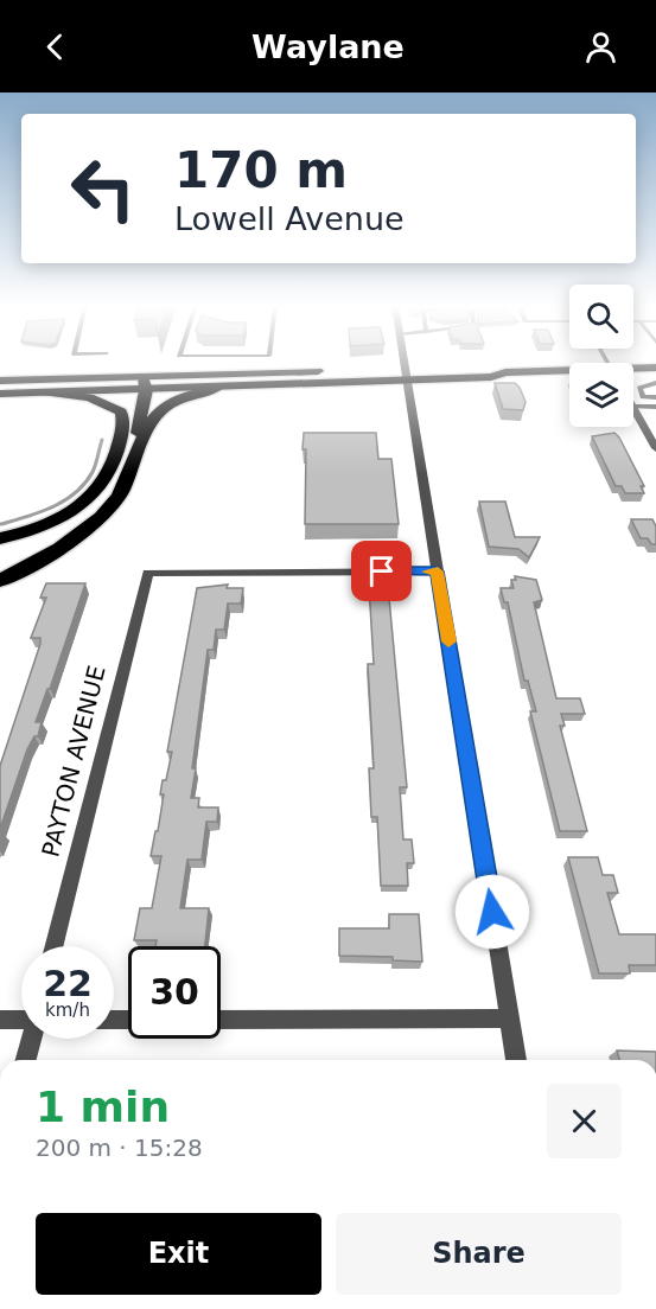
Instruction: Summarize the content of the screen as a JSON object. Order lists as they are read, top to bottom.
{
  "streets": {
    "street": ["PAYTON AVENUE"]
  },
  "page": {
    "header": "Waylane",
    "turn": ["170 m", "Lowell Avenue"],
    "speed": "22 km/h",
    "limit": "30",
    "heading": ["1 min", "200 m · 15:28"],
    "buttons": ["Exit", "Share"]
  }
}
